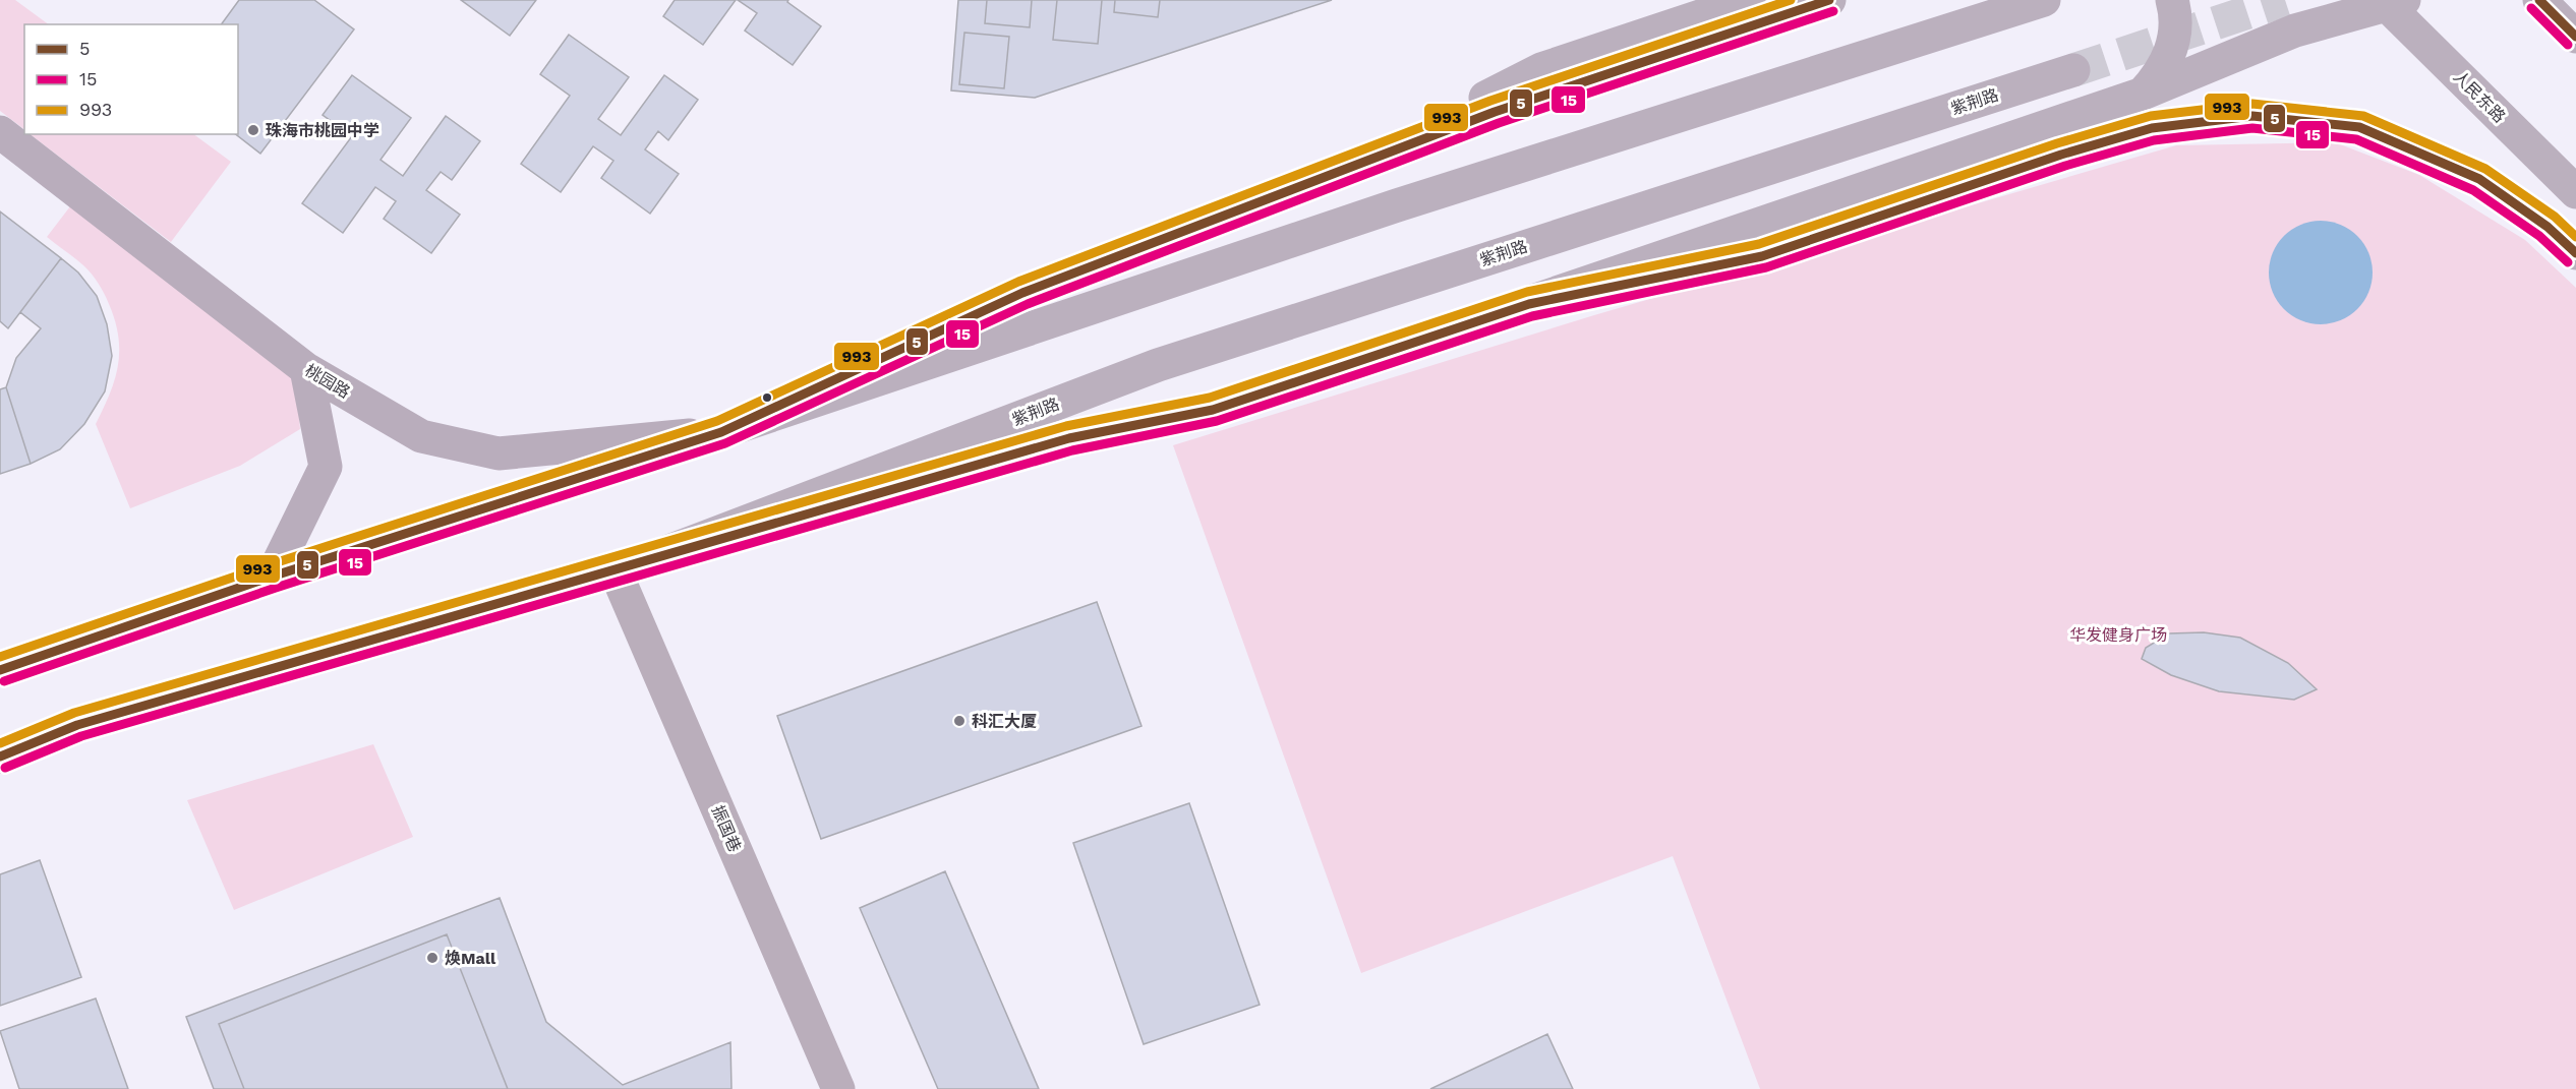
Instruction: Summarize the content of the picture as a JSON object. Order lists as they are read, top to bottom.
{
  "streets": {
    "main road": ["人民东路", "紫荆路"],
    "street": ["桃园路", "振国巷"]
  },
  "crossings": [
    ["紫荆路", "振国巷"]
  ],
  "parks": ["华发健身广场"],
  "places": ["珠海市桃园中学", "科汇大厦", "焕Mall"],
  "lines": ["transit line 5", "transit line 993", "transit line 15"],
  "legend": ["5", "15", "993"]
}
